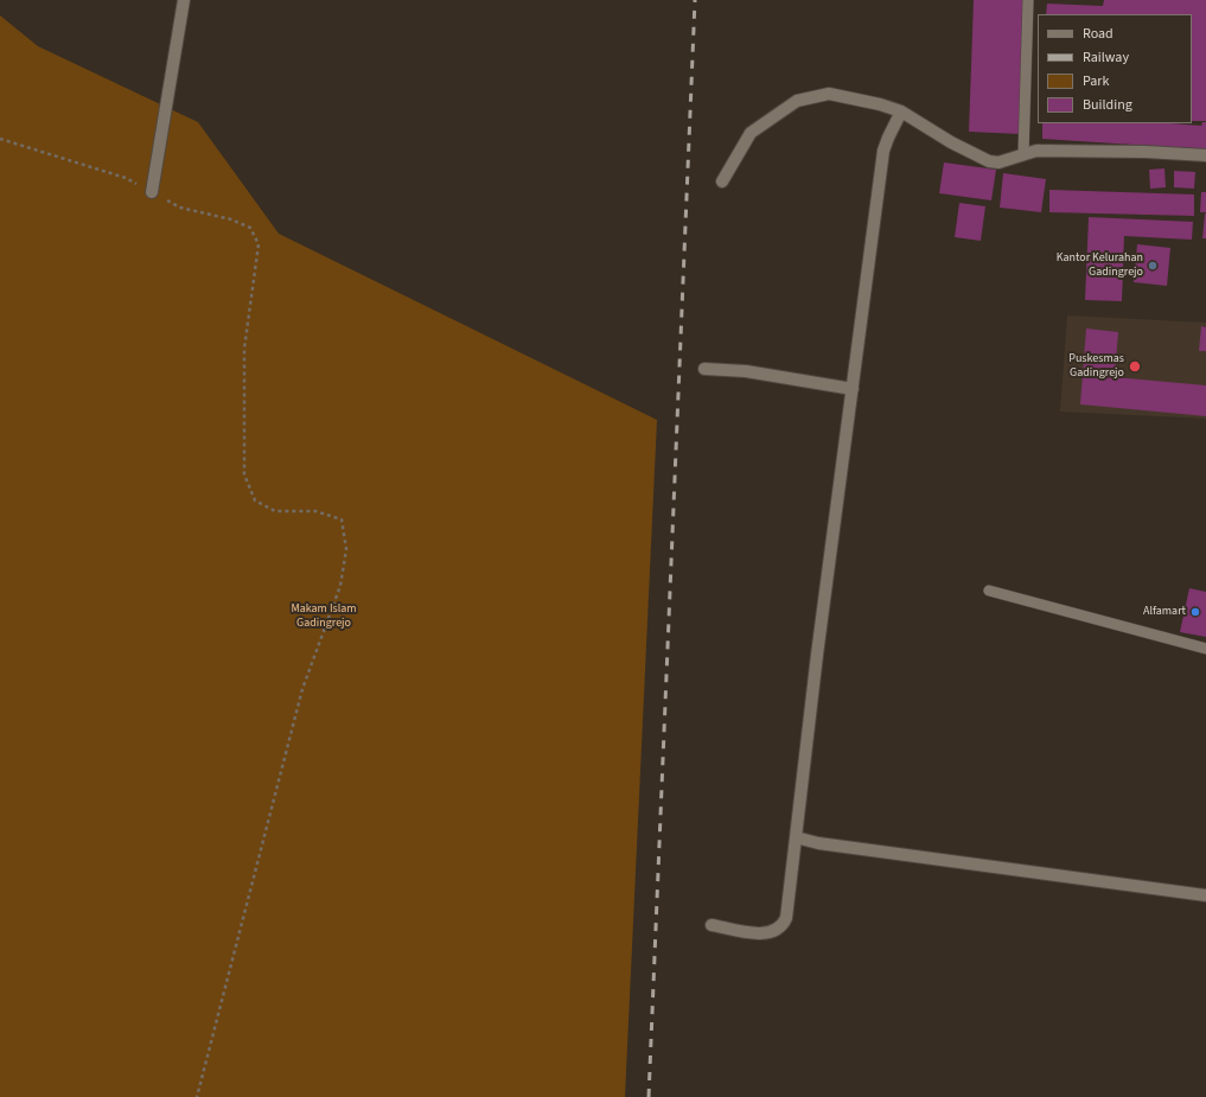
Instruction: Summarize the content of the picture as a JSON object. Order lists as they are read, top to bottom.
{
  "parks": ["Makam Islam Gadingrejo"],
  "places": ["Kantor Kelurahan Gadingrejo", "Puskesmas Gadingrejo", "Alfamart"],
  "legend": [
    "Road",
    "Railway",
    "Park",
    "Building"
  ]
}
